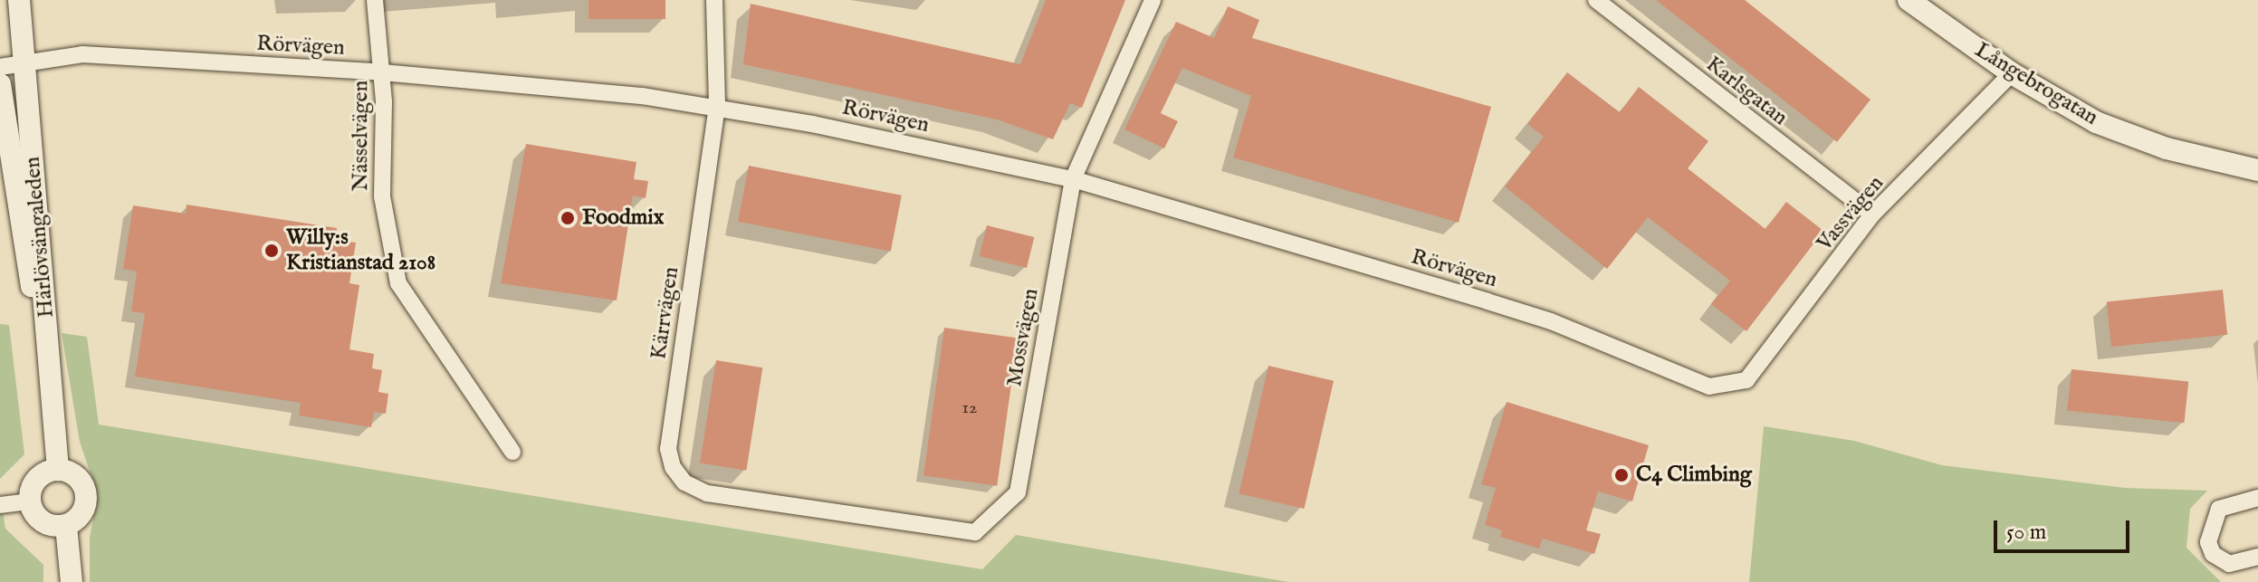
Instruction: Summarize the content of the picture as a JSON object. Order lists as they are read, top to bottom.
{
  "streets": {
    "main road": ["Långebrogatan", "Härlövsängaleden"],
    "street": [
      "Rörvägen",
      "Karlsgatan",
      "Nässelvägen",
      "Vassvägen",
      "Kärrvägen",
      "Mossvägen"
    ]
  },
  "crossings": [
    ["Rörvägen", "Nässelvägen"],
    ["Rörvägen", "Vassvägen"],
    ["Rörvägen", "Härlövsängaleden"],
    ["Rörvägen", "Kärrvägen"],
    ["Rörvägen", "Mossvägen"],
    ["Långebrogatan", "Vassvägen"],
    ["Karlsgatan", "Vassvägen"],
    ["Kärrvägen", "Mossvägen"]
  ],
  "places": ["Foodmix", "Willy:s Kristianstad 2108", "C4 Climbing"],
  "house_numbers": ["12"],
  "scale_bar": "50 m"
}
